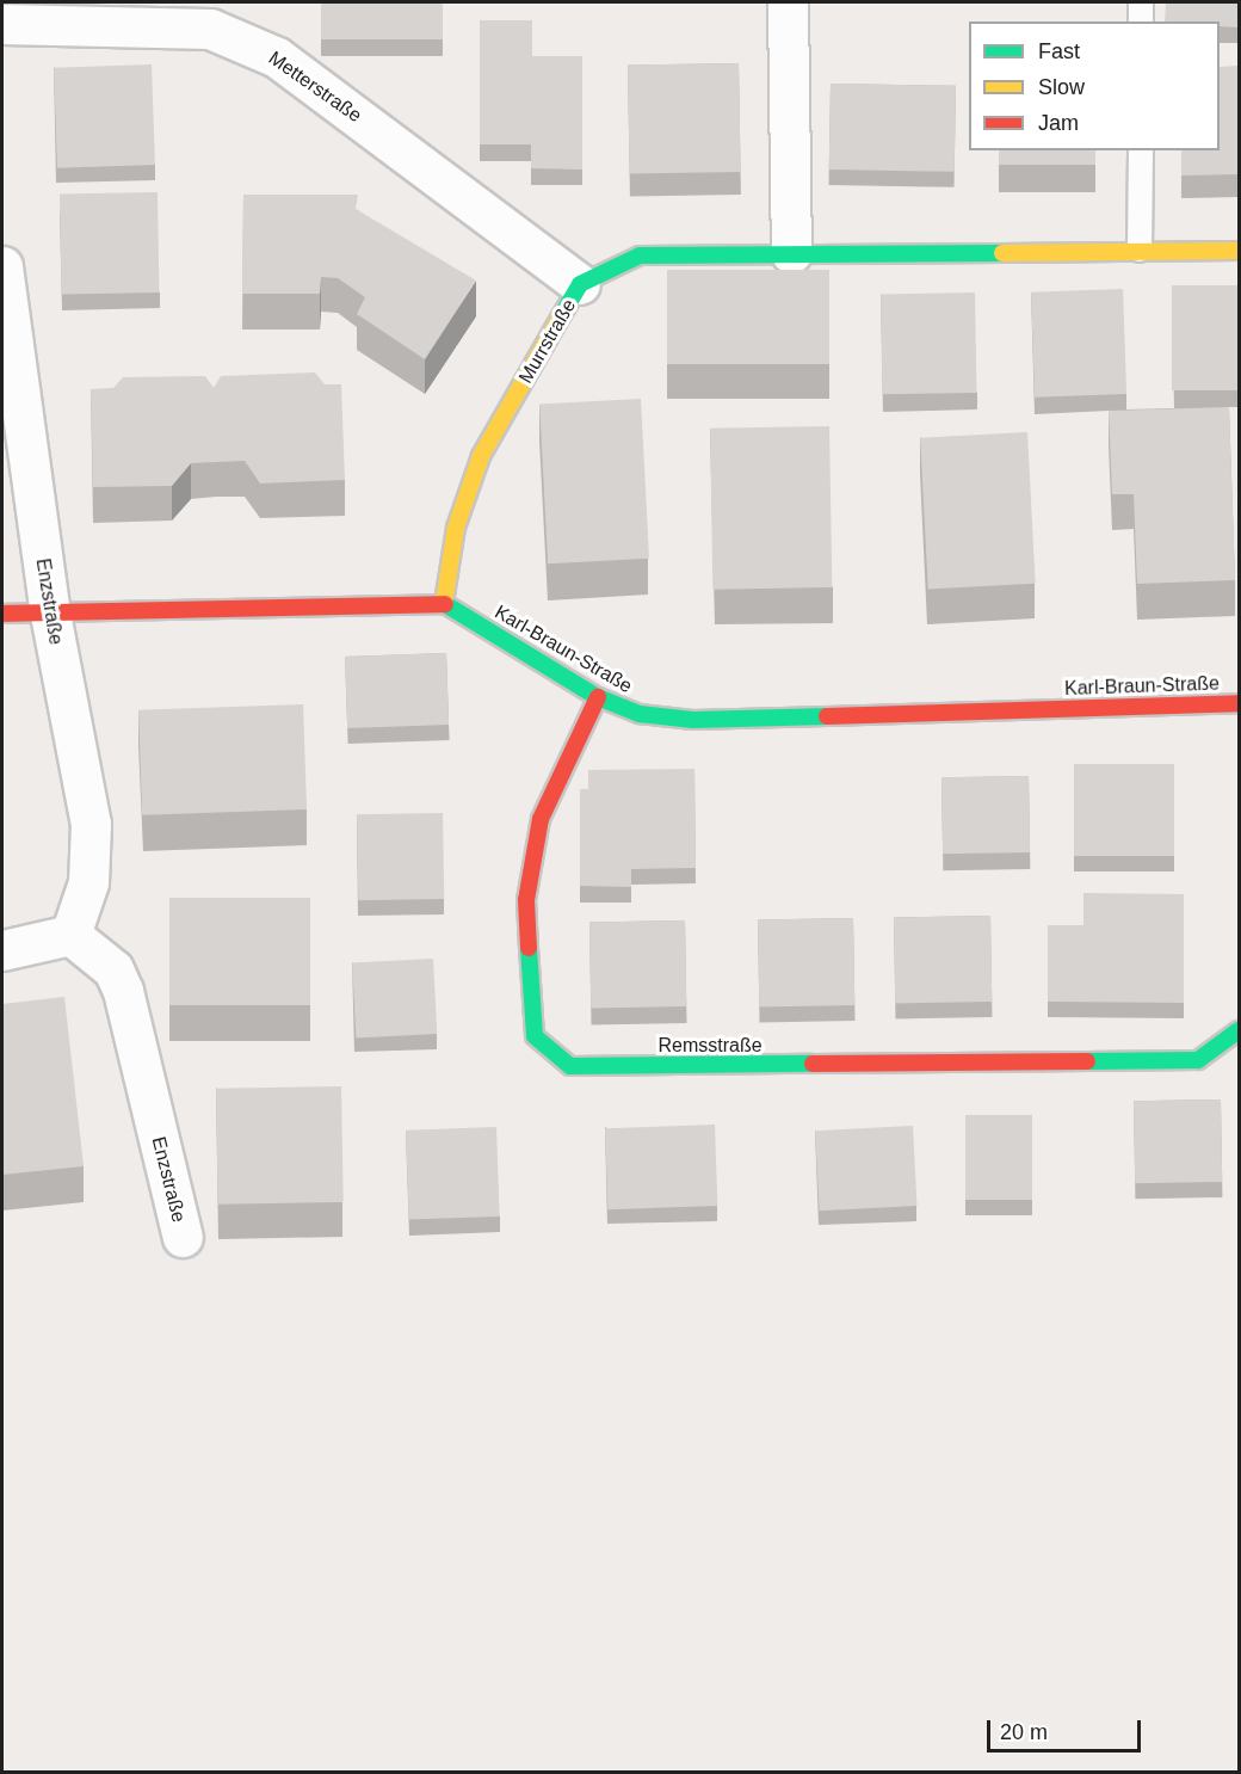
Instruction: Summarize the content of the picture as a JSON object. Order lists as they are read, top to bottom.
{
  "streets": {
    "street": [
      "Metterstraße",
      "Murrstraße",
      "Enzstraße",
      "Karl-Braun-Straße",
      "Remsstraße"
    ]
  },
  "crossings": [
    ["Metterstraße", "Murrstraße"],
    ["Murrstraße", "Karl-Braun-Straße"],
    ["Karl-Braun-Straße", "Remsstraße"]
  ],
  "legend": ["Fast", "Slow", "Jam"],
  "scale_bar": "20 m"
}
